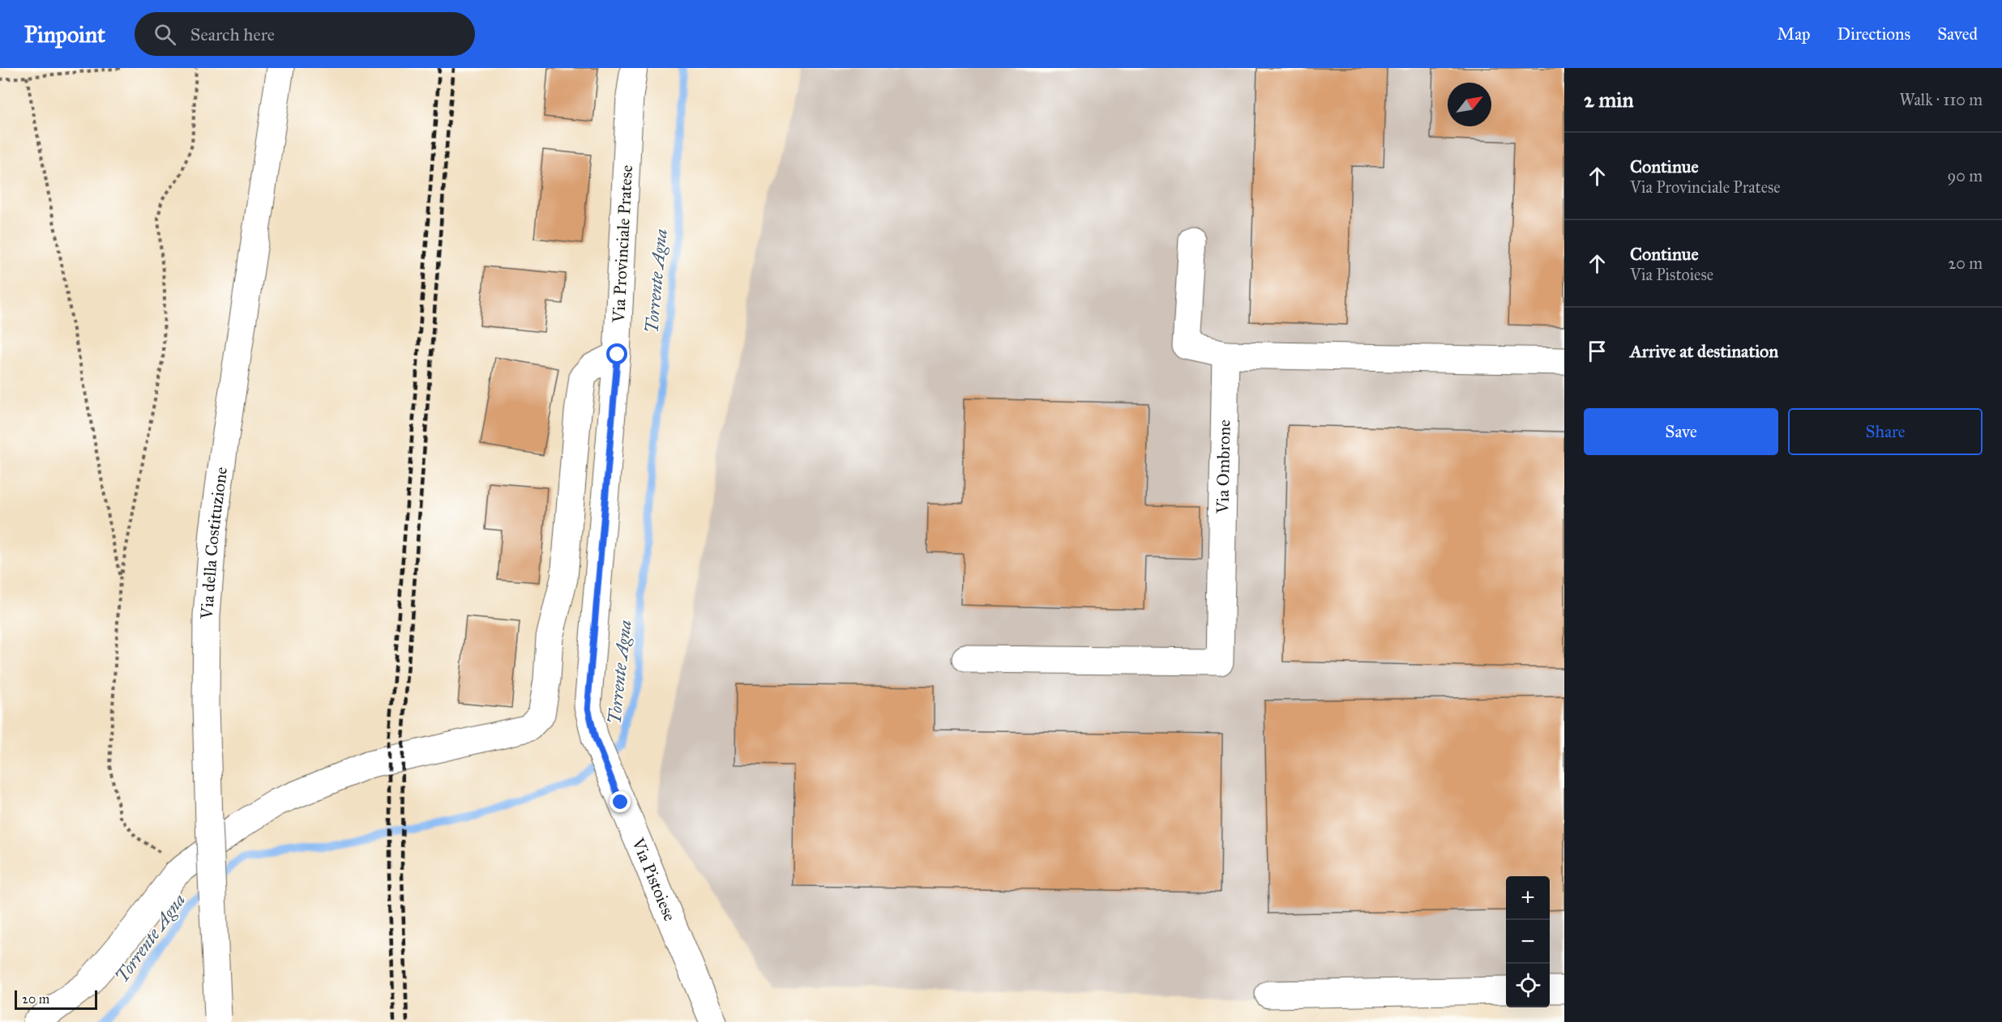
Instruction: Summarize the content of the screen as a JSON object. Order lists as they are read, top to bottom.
{
  "streets": {
    "street": [
      "Via Provinciale Pratese",
      "Via Ombrone",
      "Via della Costituzione",
      "Via Pistoiese"
    ]
  },
  "crossings": [
    ["Via Provinciale Pratese", "Via Pistoiese"]
  ],
  "water": ["Torrente Agna"],
  "scale_bar": "20 m",
  "north": "top right",
  "page": {
    "header": "Pinpoint",
    "search": "Search here",
    "nav": ["Map", "Directions", "Saved"],
    "heading": ["2 min", "Walk · 110 m"],
    "list": [
      ["Continue", "Via Provinciale Pratese", "90 m"],
      ["Continue", "Via Pistoiese", "20 m"],
      "Arrive at destination"
    ],
    "buttons": ["Save", "Share"],
    "map_buttons": ["+", "−"],
    "scale": "20 m"
  }
}
